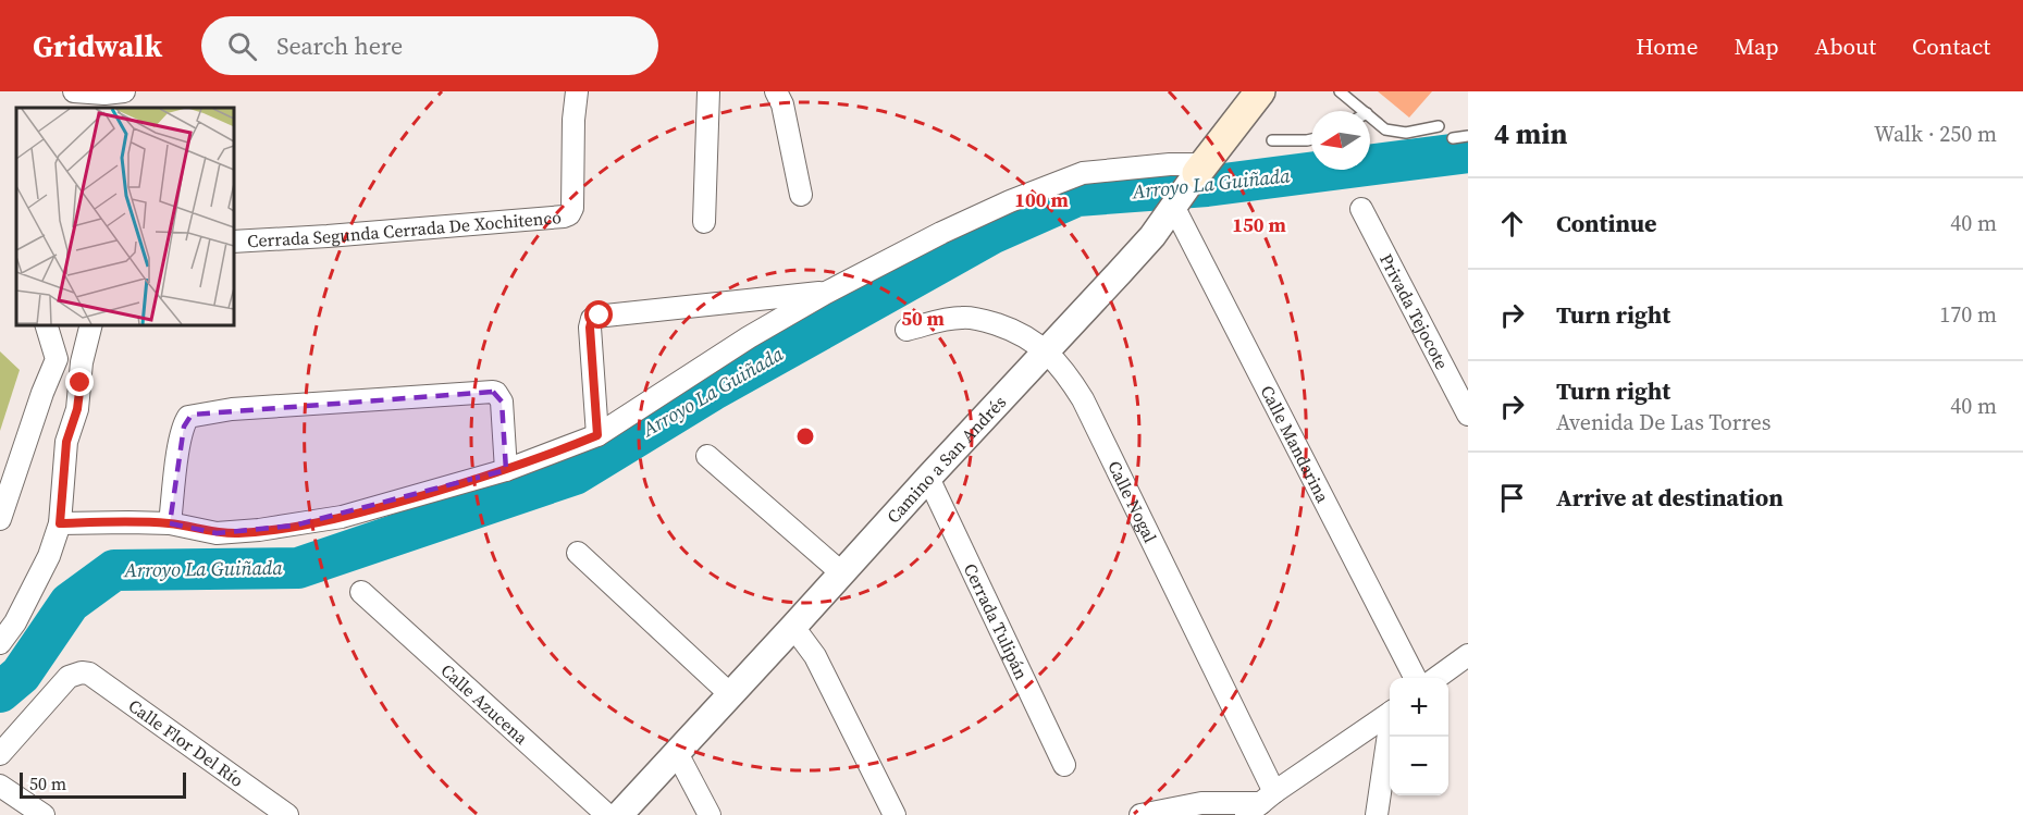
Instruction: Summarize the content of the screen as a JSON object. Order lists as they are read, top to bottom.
{
  "streets": {
    "main road": ["Camino a San Andrés"],
    "street": [
      "Cerrada Segunda Cerrada De Xochitenco",
      "Privada Tejocote",
      "Calle Mandarina",
      "Calle Nogal",
      "Cerrada Tulipán",
      "Calle Azucena",
      "Calle Flor Del Río"
    ]
  },
  "crossings": [
    ["Calle Mandarina", "Camino a San Andrés"],
    ["Camino a San Andrés", "Calle Nogal"],
    ["Camino a San Andrés", "Cerrada Tulipán"]
  ],
  "water": ["Arroyo La Guiñada"],
  "scale_bar": "50 m",
  "north": "left",
  "page": {
    "header": "Gridwalk",
    "search": "Search here",
    "nav": [
      "Home",
      "Map",
      "About",
      "Contact"
    ],
    "heading": ["4 min", "Walk · 250 m"],
    "list": [
      ["Continue", "40 m"],
      ["Turn right", "170 m"],
      ["Turn right", "Avenida De Las Torres", "40 m"],
      "Arrive at destination"
    ],
    "map_buttons": ["+", "−"],
    "scale": "50 m"
  },
  "rings": ["100 m", "150 m", "50 m"]
}
